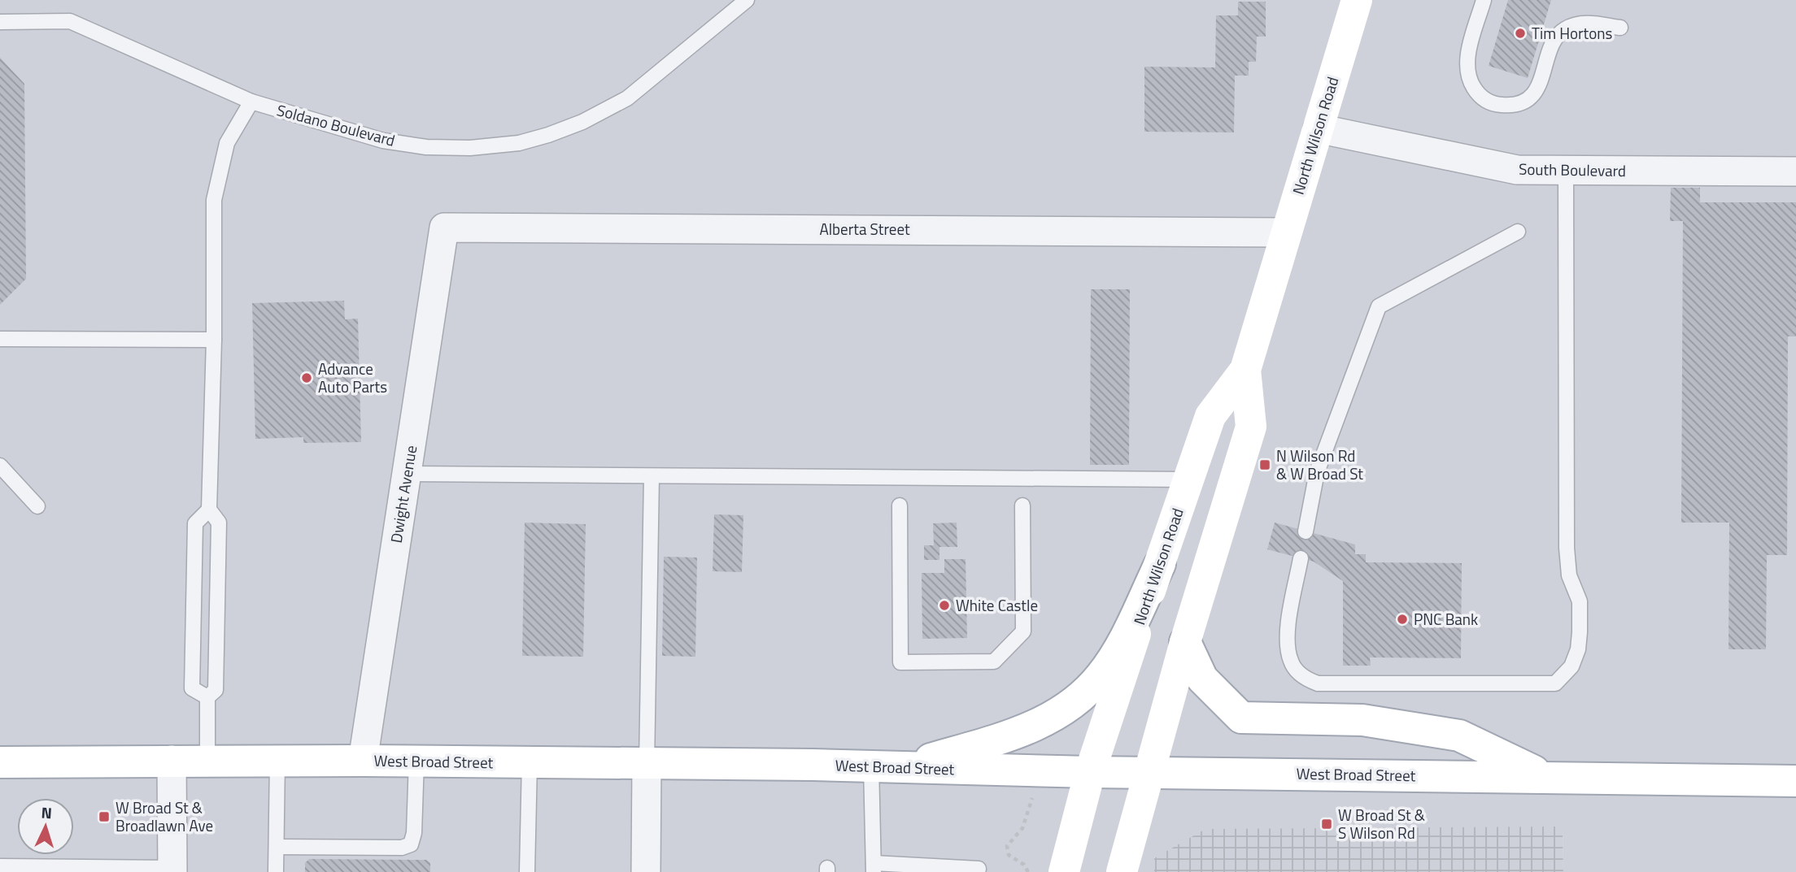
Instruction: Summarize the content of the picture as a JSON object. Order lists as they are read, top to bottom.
{
  "streets": {
    "main road": ["North Wilson Road", "West Broad Street"],
    "street": ["South Boulevard", "Alberta Street", "Dwight Avenue"],
    "lane": ["Soldano Boulevard"]
  },
  "crossings": [
    ["North Wilson Road", "South Boulevard"],
    ["North Wilson Road", "Alberta Street"],
    ["North Wilson Road", "West Broad Street"],
    ["Alberta Street", "Dwight Avenue"],
    ["Dwight Avenue", "West Broad Street"]
  ],
  "places": {
    "other": [
      "Tim Hortons",
      "Advance Auto Parts",
      "White Castle",
      "PNC Bank"
    ],
    "transit": ["N Wilson Rd & W Broad St", "W Broad St & Broadlawn Ave", "W Broad St & S Wilson Rd"]
  },
  "north": "top"
}
